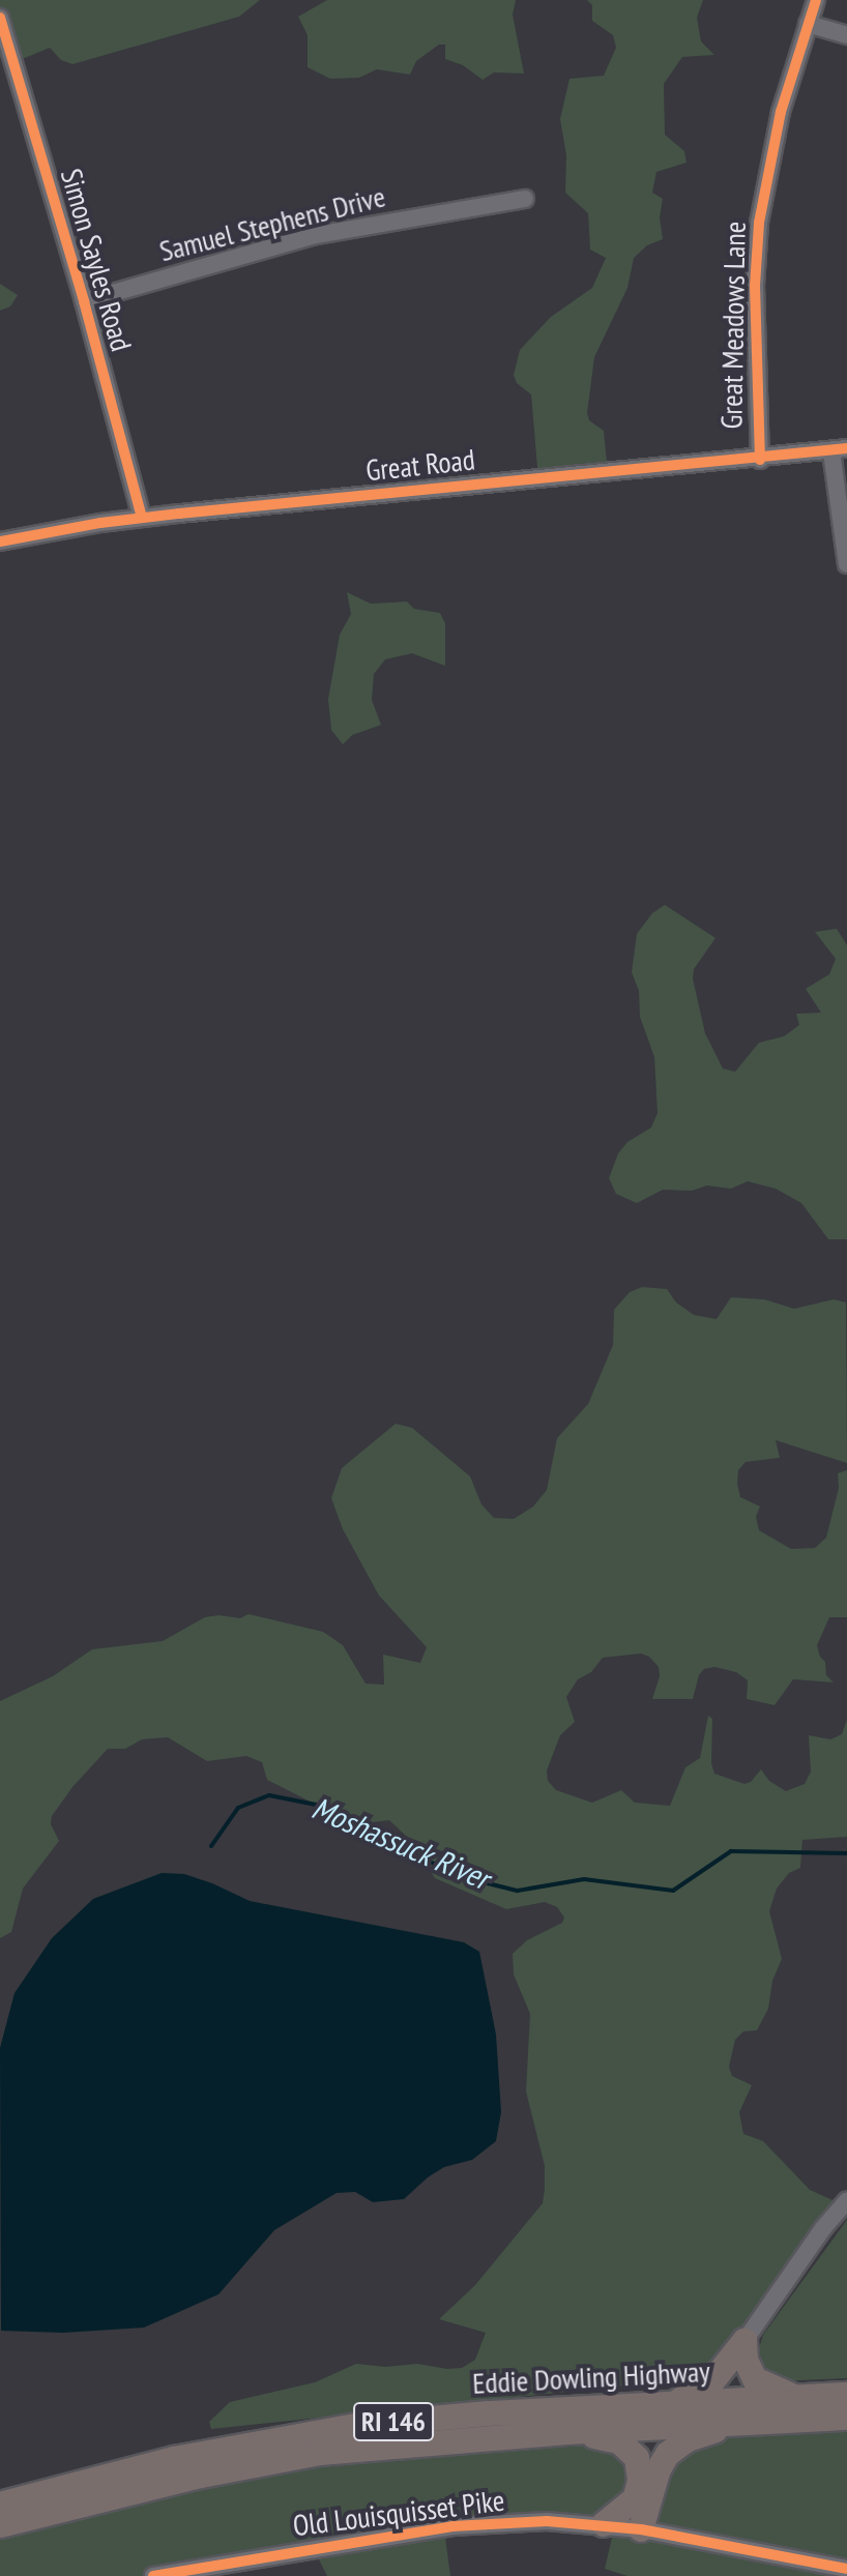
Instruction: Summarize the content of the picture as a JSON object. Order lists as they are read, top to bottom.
{
  "streets": {
    "highway": ["Eddie Dowling Highway", "RI 146"],
    "street": [
      "Samuel Stephens Drive",
      "Simon Sayles Road",
      "Great Meadows Lane",
      "Great Road",
      "Old Louisquisset Pike"
    ]
  },
  "crossings": [
    ["Samuel Stephens Drive", "Simon Sayles Road"],
    ["Simon Sayles Road", "Great Road"],
    ["Great Meadows Lane", "Great Road"]
  ],
  "water": ["Moshassuck River"]
}
